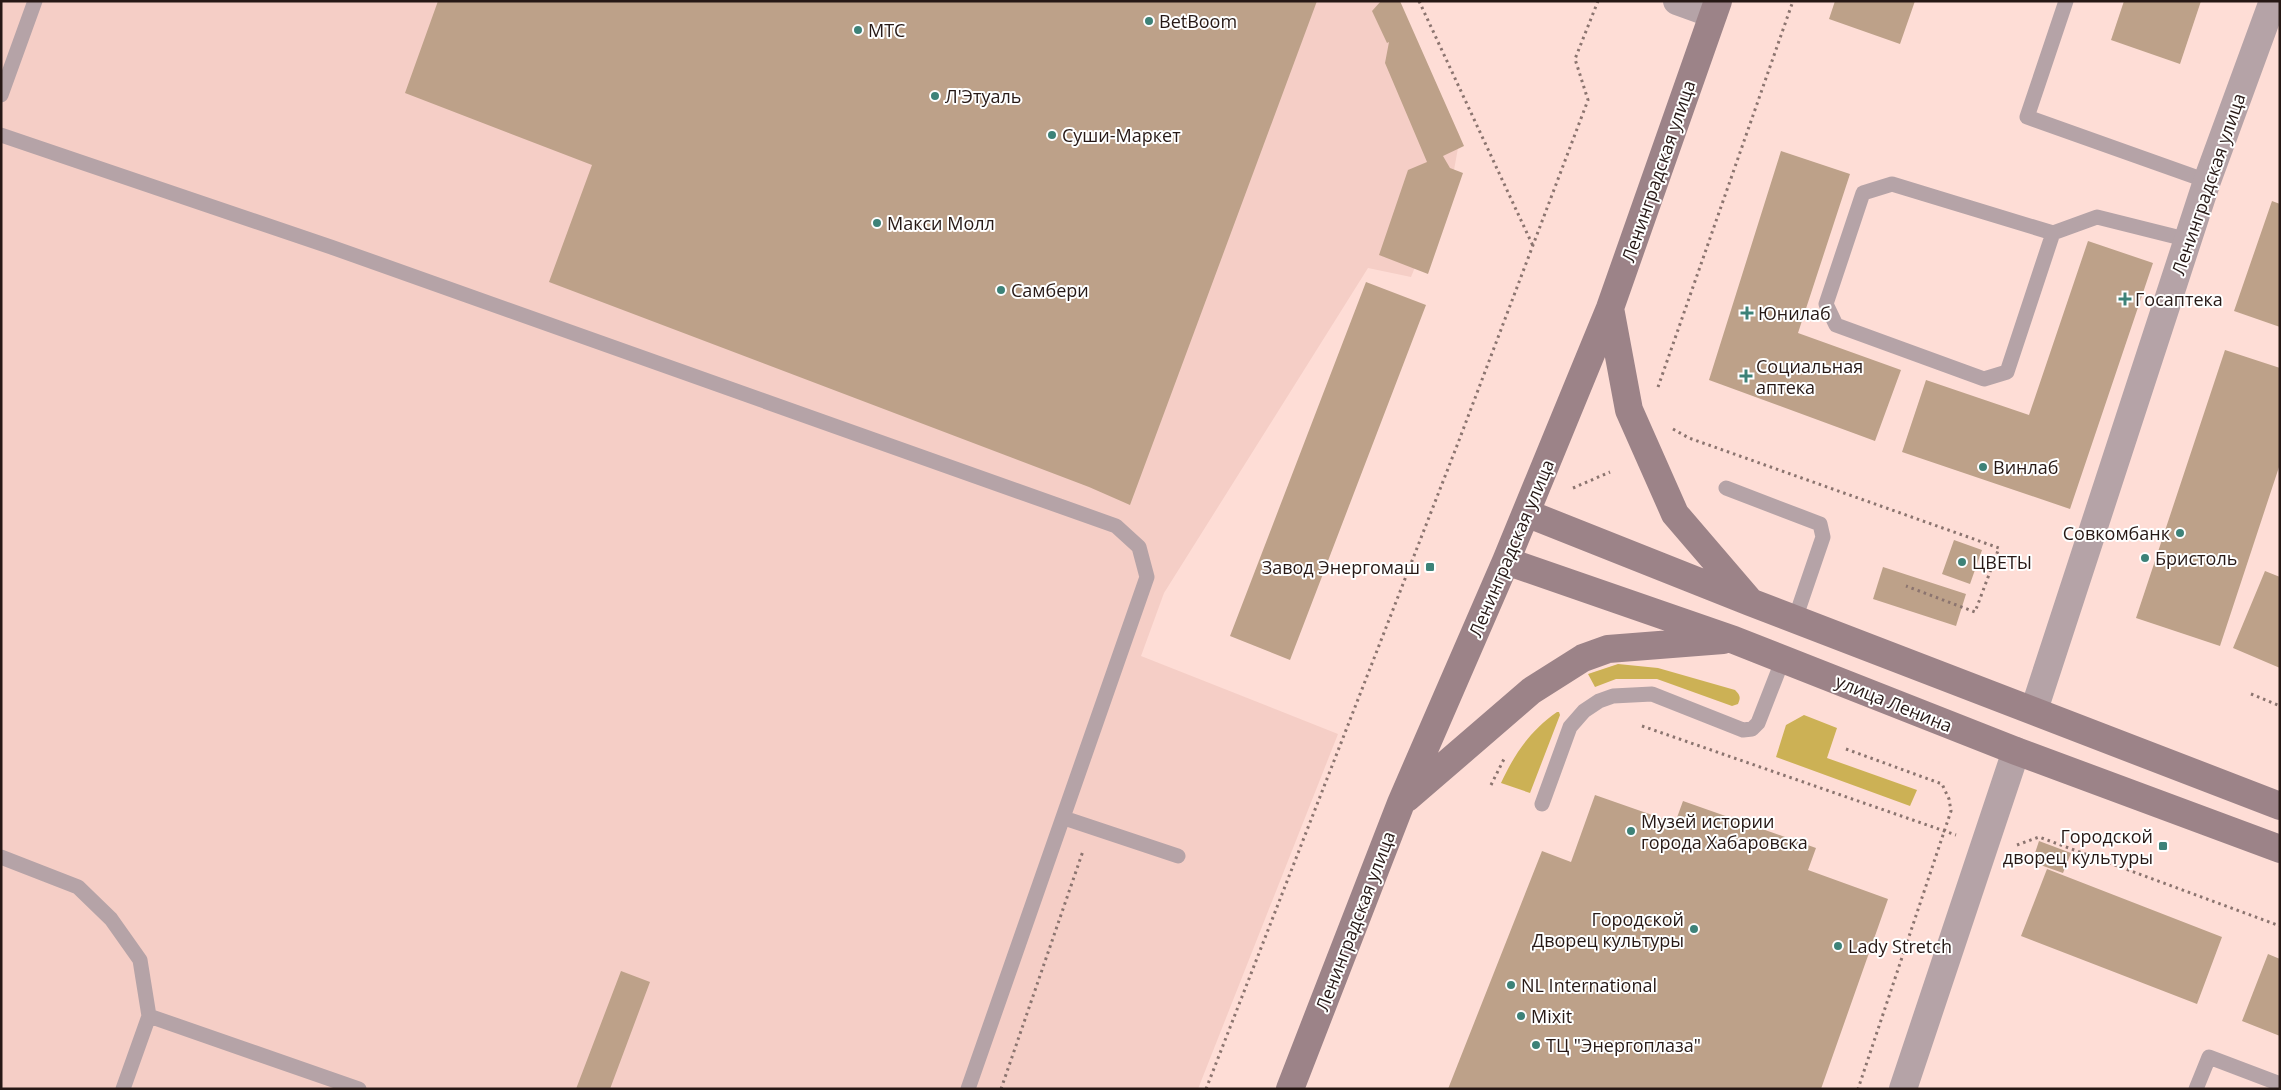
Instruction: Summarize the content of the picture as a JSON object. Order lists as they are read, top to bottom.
{
  "streets": {
    "main road": ["Ленинградская улица", "улица Ленина"]
  },
  "crossings": [
    ["Ленинградская улица", "улица Ленина"]
  ],
  "places": {
    "other": [
      "BetBoom",
      "МТС",
      "Л'Этуаль",
      "Суши-Маркет",
      "Макси Молл",
      "Самбери",
      "Винлаб",
      "Совкомбанк",
      "Бристоль",
      "ЦВЕТЫ",
      "Музей истории города Хабаровска",
      "Городской Дворец культуры",
      "Lady Stretch",
      "NL International",
      "Mixit",
      "ТЦ \"Энергоплаза\""
    ],
    "health": ["Госаптека", "Юнилаб", "Социальная аптека"],
    "transit": ["Завод Энергомаш", "Городской дворец культуры"]
  }
}
